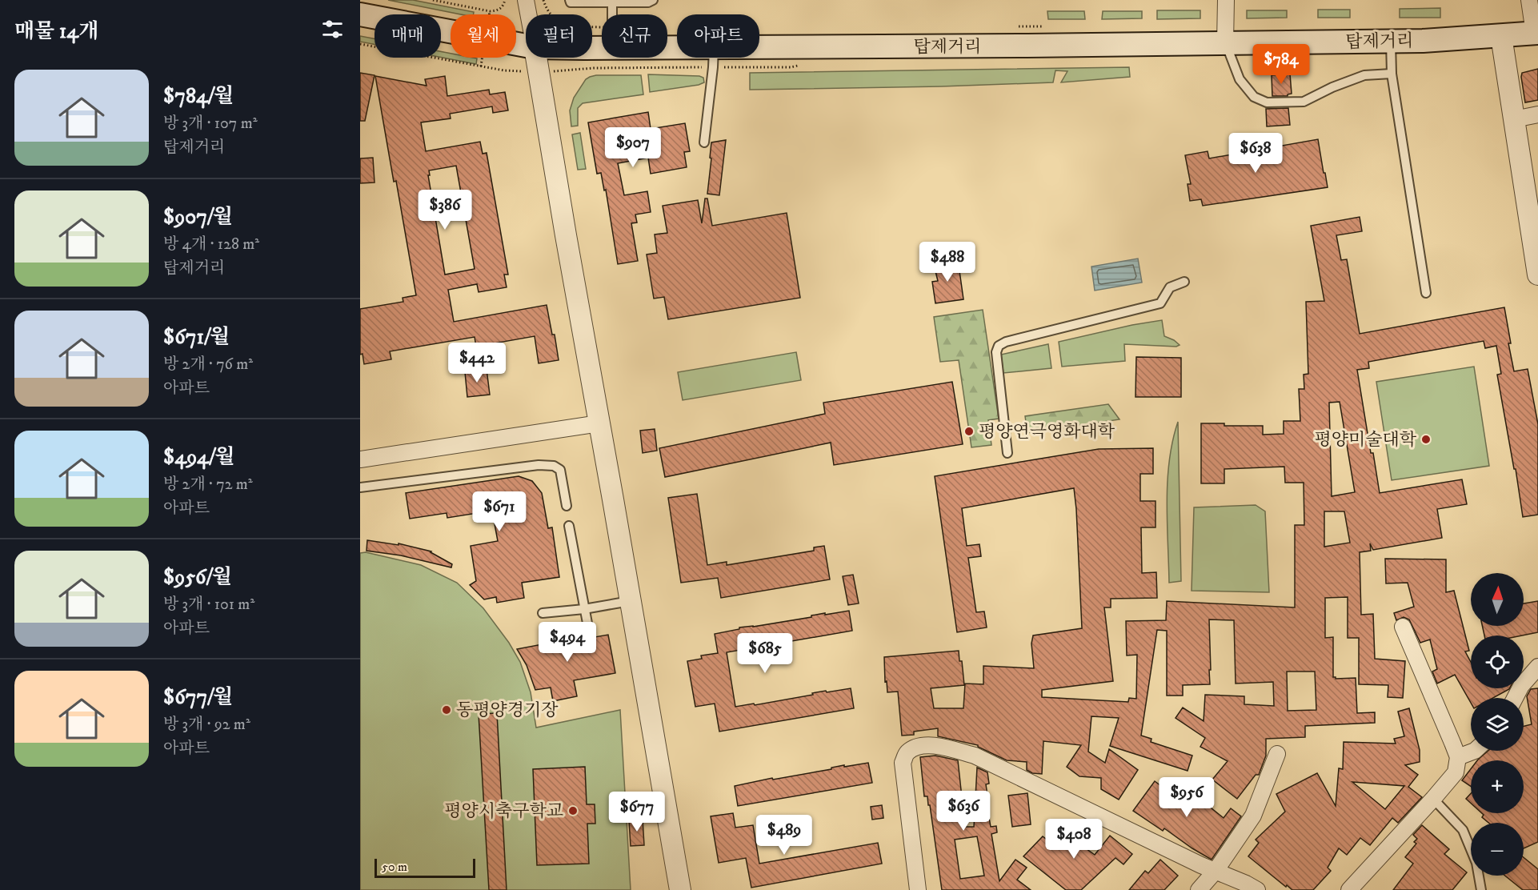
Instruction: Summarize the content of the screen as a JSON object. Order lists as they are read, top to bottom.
{
  "streets": {
    "main road": ["탑제거리"]
  },
  "places": [
    "평양연극영화대학",
    "평양미술대학",
    "동평양경기장",
    "평양시축구학교"
  ],
  "scale_bar": "50 m",
  "north": "top",
  "page": {
    "heading": "매물 14개",
    "chip": [
      "매매",
      "월세",
      "필터",
      "신규",
      "아파트"
    ],
    "price": [
      "$784",
      "$907",
      "$638",
      "$386",
      "$488",
      "$442",
      "$671",
      "$494",
      "$685",
      "$956",
      "$636",
      "$677",
      "$489",
      "$408"
    ],
    "list": [
      {
        "name": "$784/월",
        "note": "방 3개 · 107 m² · 탑제거리"
      },
      {
        "name": "$907/월",
        "note": "방 4개 · 128 m² · 탑제거리"
      },
      {
        "name": "$671/월",
        "note": "방 2개 · 76 m² · 아파트"
      },
      {
        "name": "$494/월",
        "note": "방 2개 · 72 m² · 아파트"
      },
      {
        "name": "$956/월",
        "note": "방 3개 · 101 m² · 아파트"
      },
      {
        "name": "$677/월",
        "note": "방 3개 · 92 m² · 아파트"
      }
    ],
    "map_buttons": ["+", "−"],
    "scale": "50 m"
  }
}
